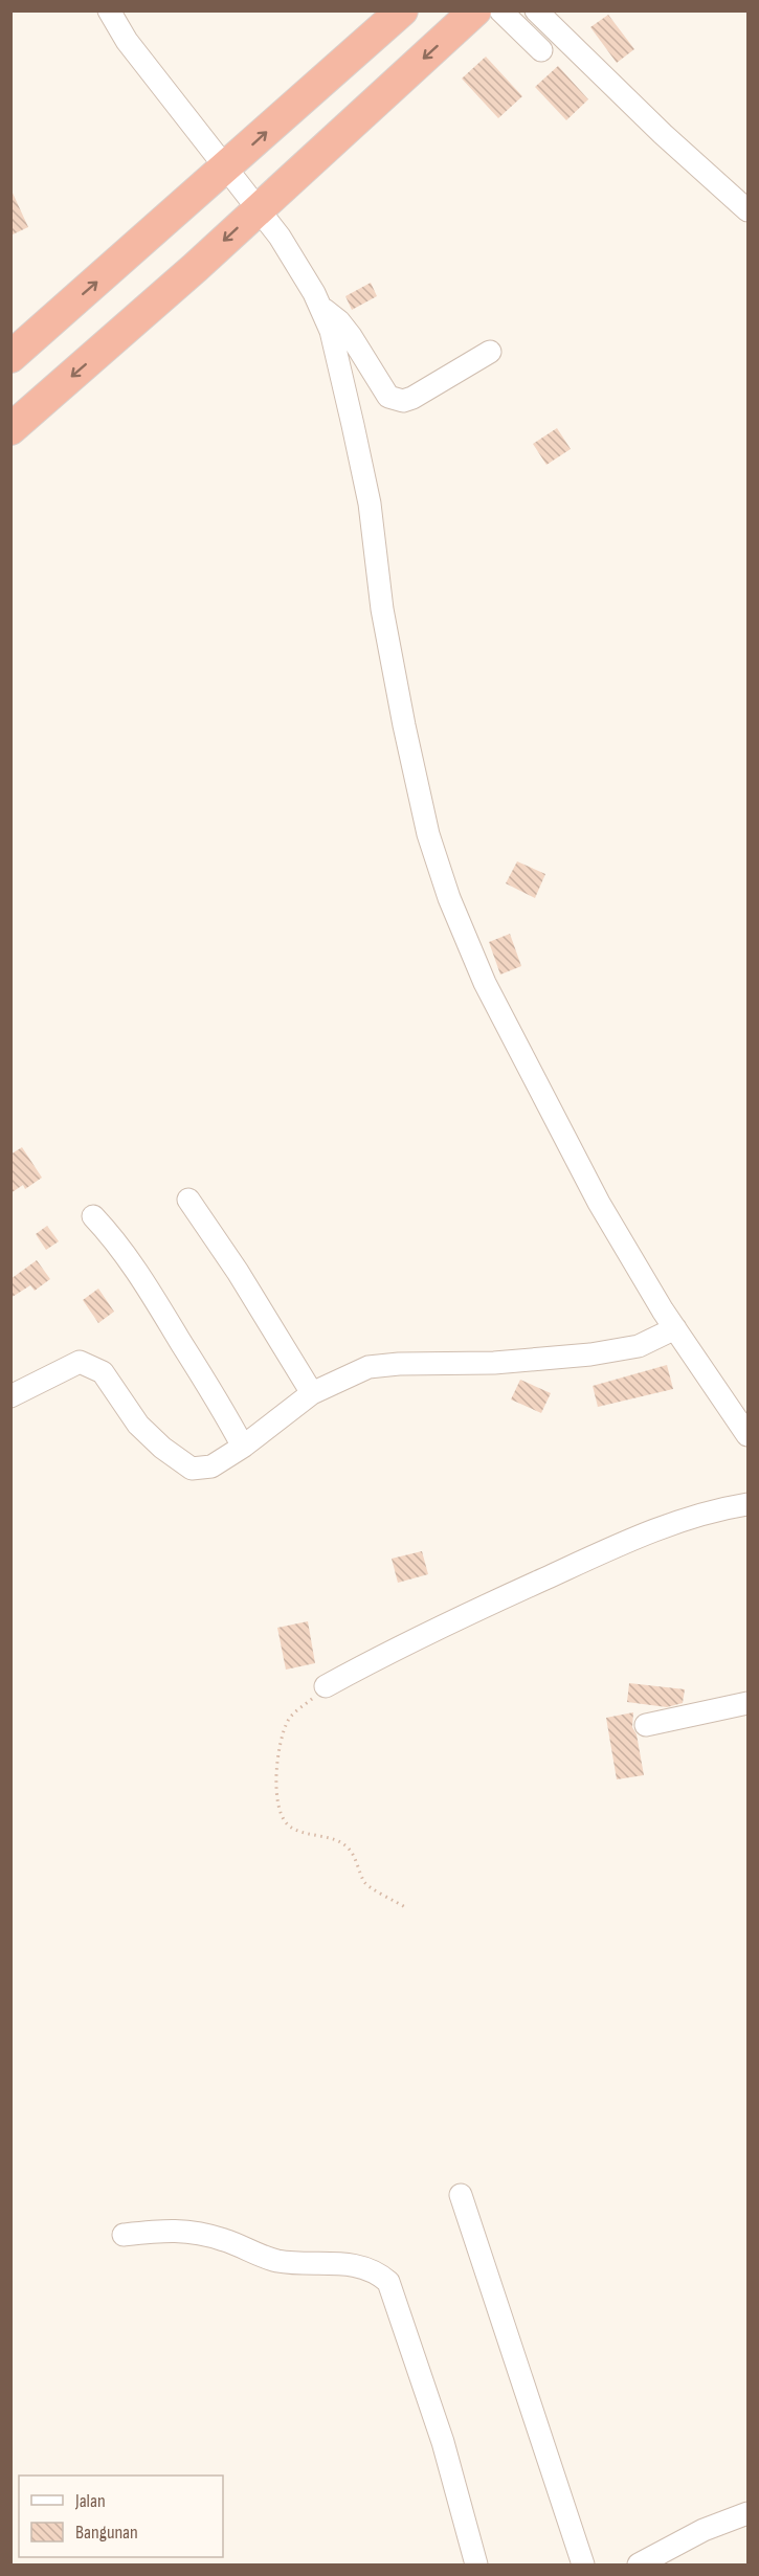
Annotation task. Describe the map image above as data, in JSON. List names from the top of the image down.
{
  "legend": ["Jalan", "Bangunan"]
}
